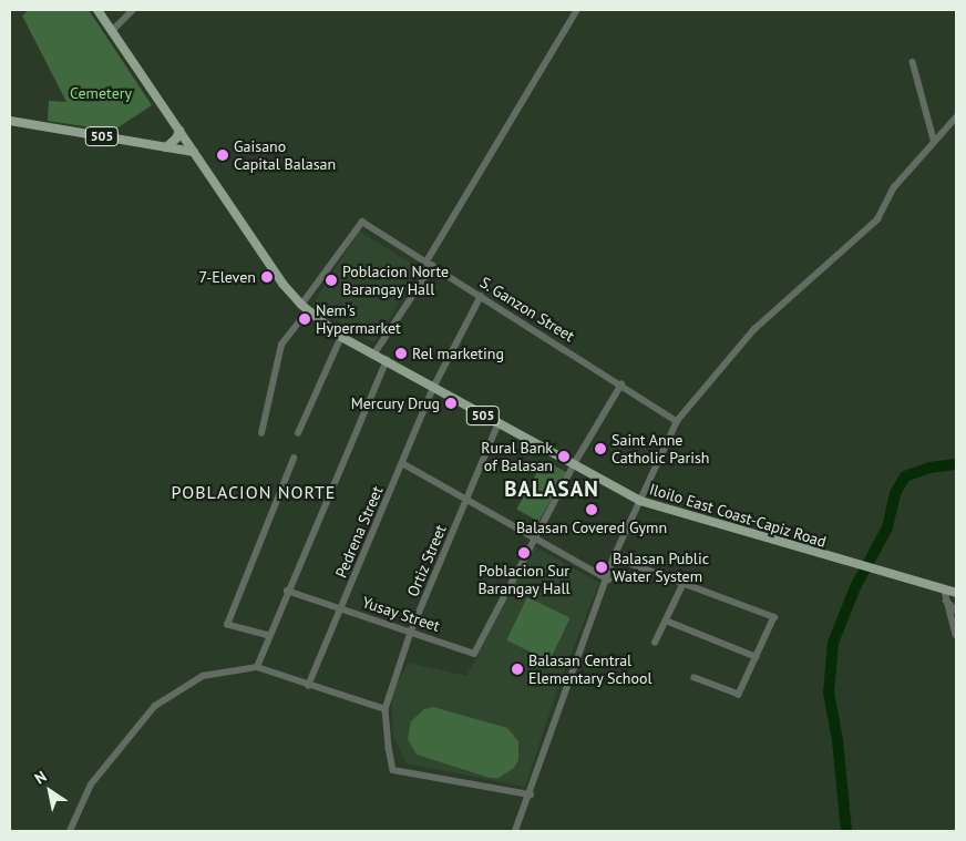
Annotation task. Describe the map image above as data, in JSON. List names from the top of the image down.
{
  "streets": {
    "main road": ["505", "Iloilo East Coast-Capiz Road"],
    "street": [
      "S. Ganzon Street",
      "Pedrena Street",
      "Ortiz Street",
      "Yusay Street"
    ]
  },
  "crossings": [
    ["505", "Iloilo East Coast-Capiz Road"],
    ["S. Ganzon Street", "Iloilo East Coast-Capiz Road"],
    ["S. Ganzon Street", "Pedrena Street"],
    ["Iloilo East Coast-Capiz Road", "Pedrena Street"],
    ["Iloilo East Coast-Capiz Road", "Ortiz Street"],
    ["Pedrena Street", "Yusay Street"],
    ["Ortiz Street", "Yusay Street"]
  ],
  "districts": ["BALASAN", "POBLACION NORTE"],
  "parks": ["Cemetery"],
  "places": [
    "Gaisano Capital Balasan",
    "7-Eleven",
    "Poblacion Norte Barangay Hall",
    "Nem's Hypermarket",
    "Rel marketing",
    "Mercury Drug",
    "Saint Anne Catholic Parish",
    "Rural Bank of Balasan",
    "Balasan Covered Gymn",
    "Poblacion Sur Barangay Hall",
    "Balasan Public Water System",
    "Balasan Central Elementary School"
  ],
  "north": "top left"
}
